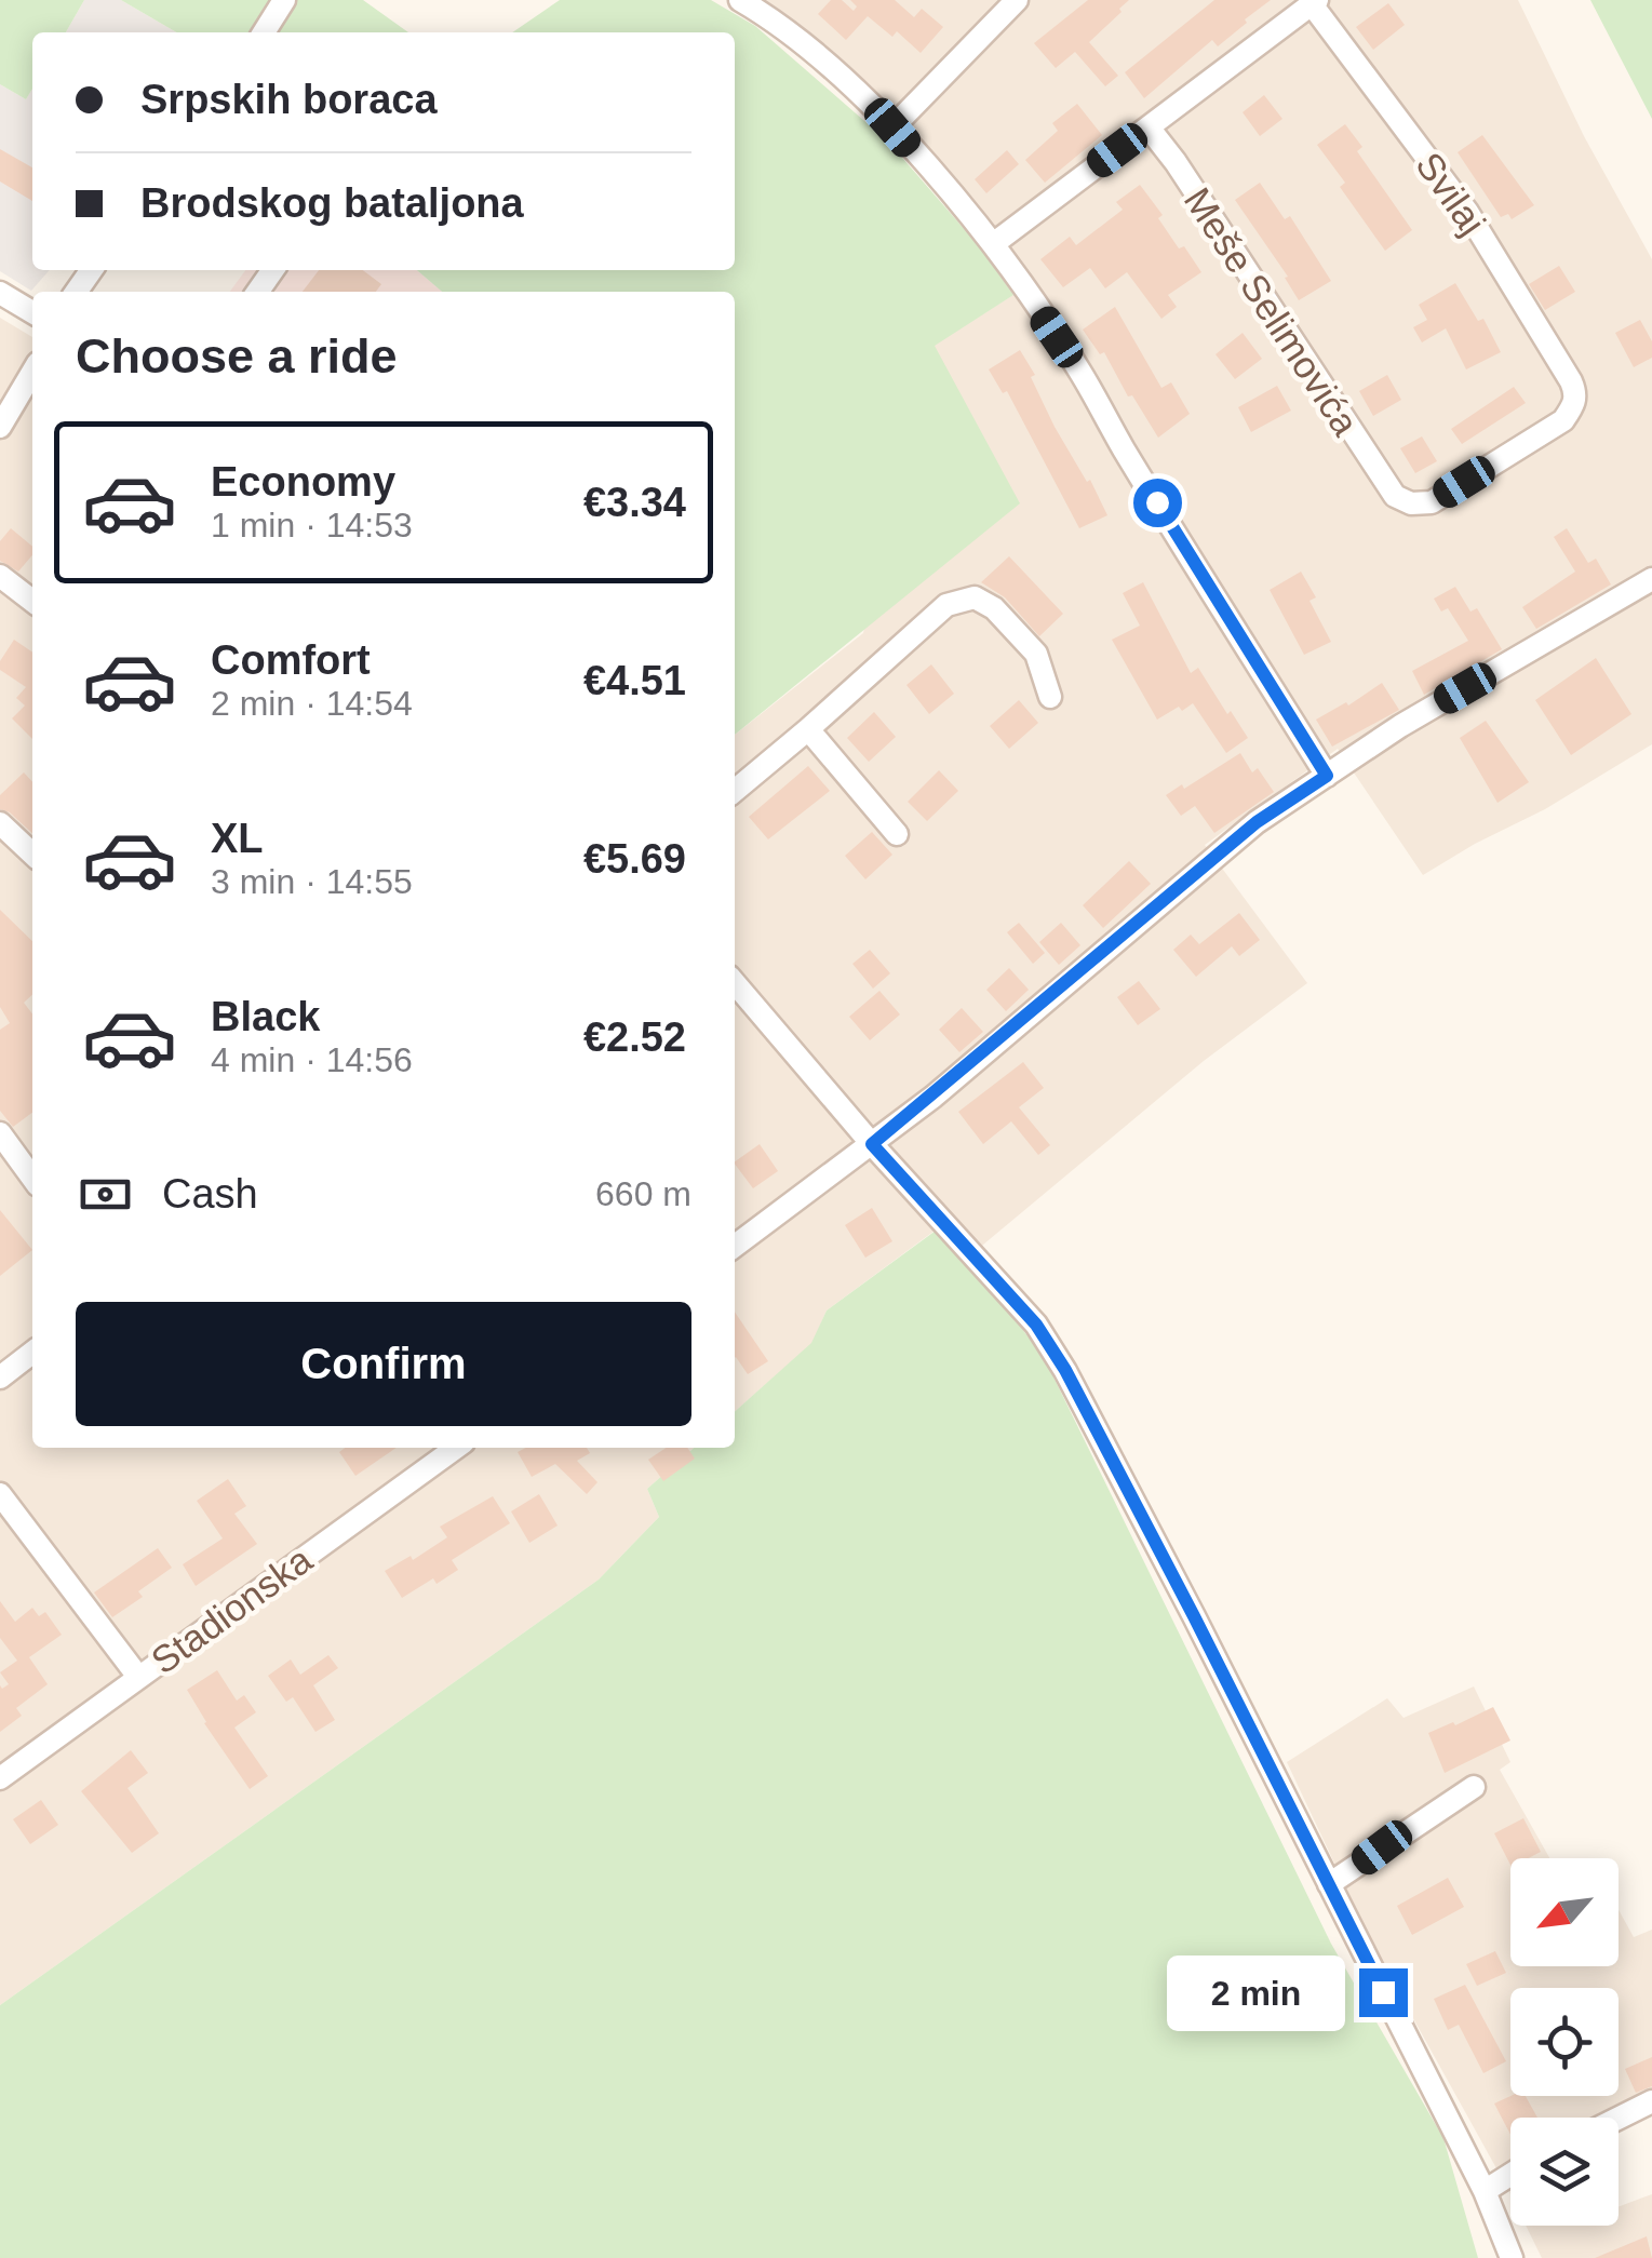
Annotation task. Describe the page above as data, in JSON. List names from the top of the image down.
{
  "streets": {
    "street": ["Svilaj", "Meše Selimovića", "Stadionska"]
  },
  "crossings": [
    ["Svilaj", "Meše Selimovića"]
  ],
  "north": "bottom left",
  "page": {
    "banner": ["Srpskih boraca", "Brodskog bataljona"],
    "heading": "Choose a ride",
    "list": [
      {
        "name": "Economy",
        "note": "1 min · 14:53",
        "value": "€3.34"
      },
      {
        "name": "Comfort",
        "note": "2 min · 14:54",
        "value": "€4.51"
      },
      {
        "name": "XL",
        "note": "3 min · 14:55",
        "value": "€5.69"
      },
      {
        "name": "Black",
        "note": "4 min · 14:56",
        "value": "€2.52"
      }
    ],
    "pay": ["Cash", "660 m"],
    "buttons": "Confirm",
    "bubble": "2 min"
  }
}
